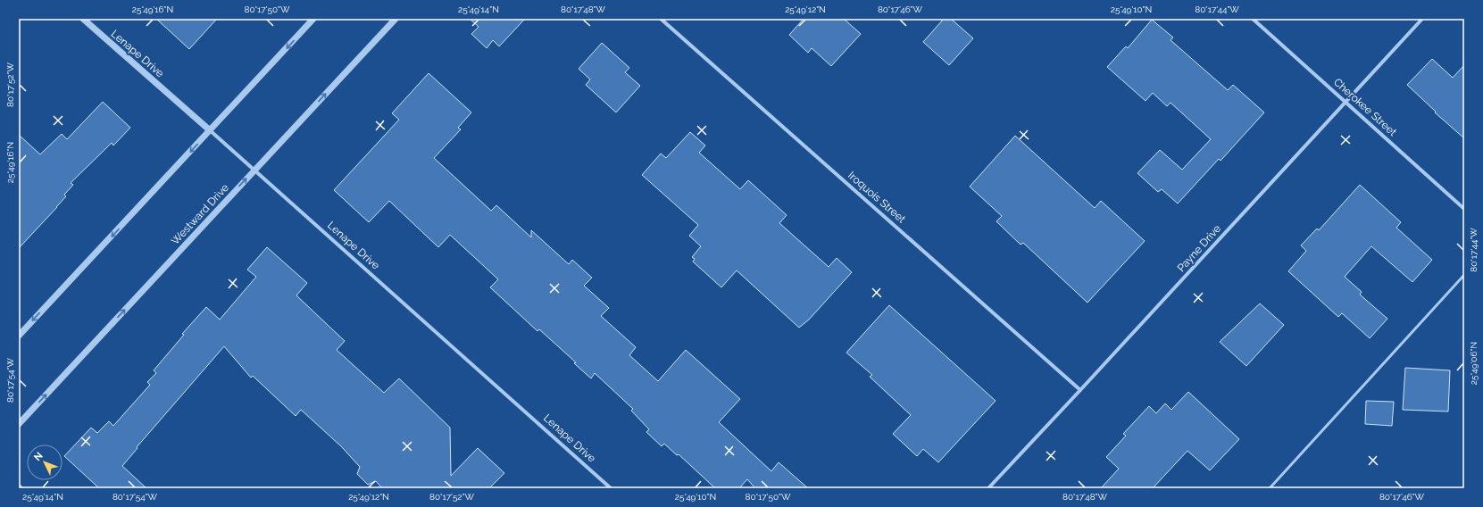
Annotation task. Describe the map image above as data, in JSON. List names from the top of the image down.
{
  "streets": {
    "street": [
      "Lenape Drive",
      "Cherokee Street",
      "Iroquois Street",
      "Westward Drive",
      "Payne Drive"
    ]
  },
  "crossings": [
    ["Lenape Drive", "Westward Drive"],
    ["Cherokee Street", "Payne Drive"],
    ["Iroquois Street", "Payne Drive"]
  ],
  "one_way": ["Westward Drive"],
  "north": "top left",
  "coordinates": [
    "25°49'16\"N",
    "80°17'50\"W",
    "25°49'14\"N",
    "80°17'48\"W",
    "25°49'12\"N",
    "80°17'46\"W",
    "25°49'10\"N",
    "80°17'44\"W",
    "80°17'52\"W",
    "25°49'06\"N",
    "80°17'54\"W"
  ]
}
